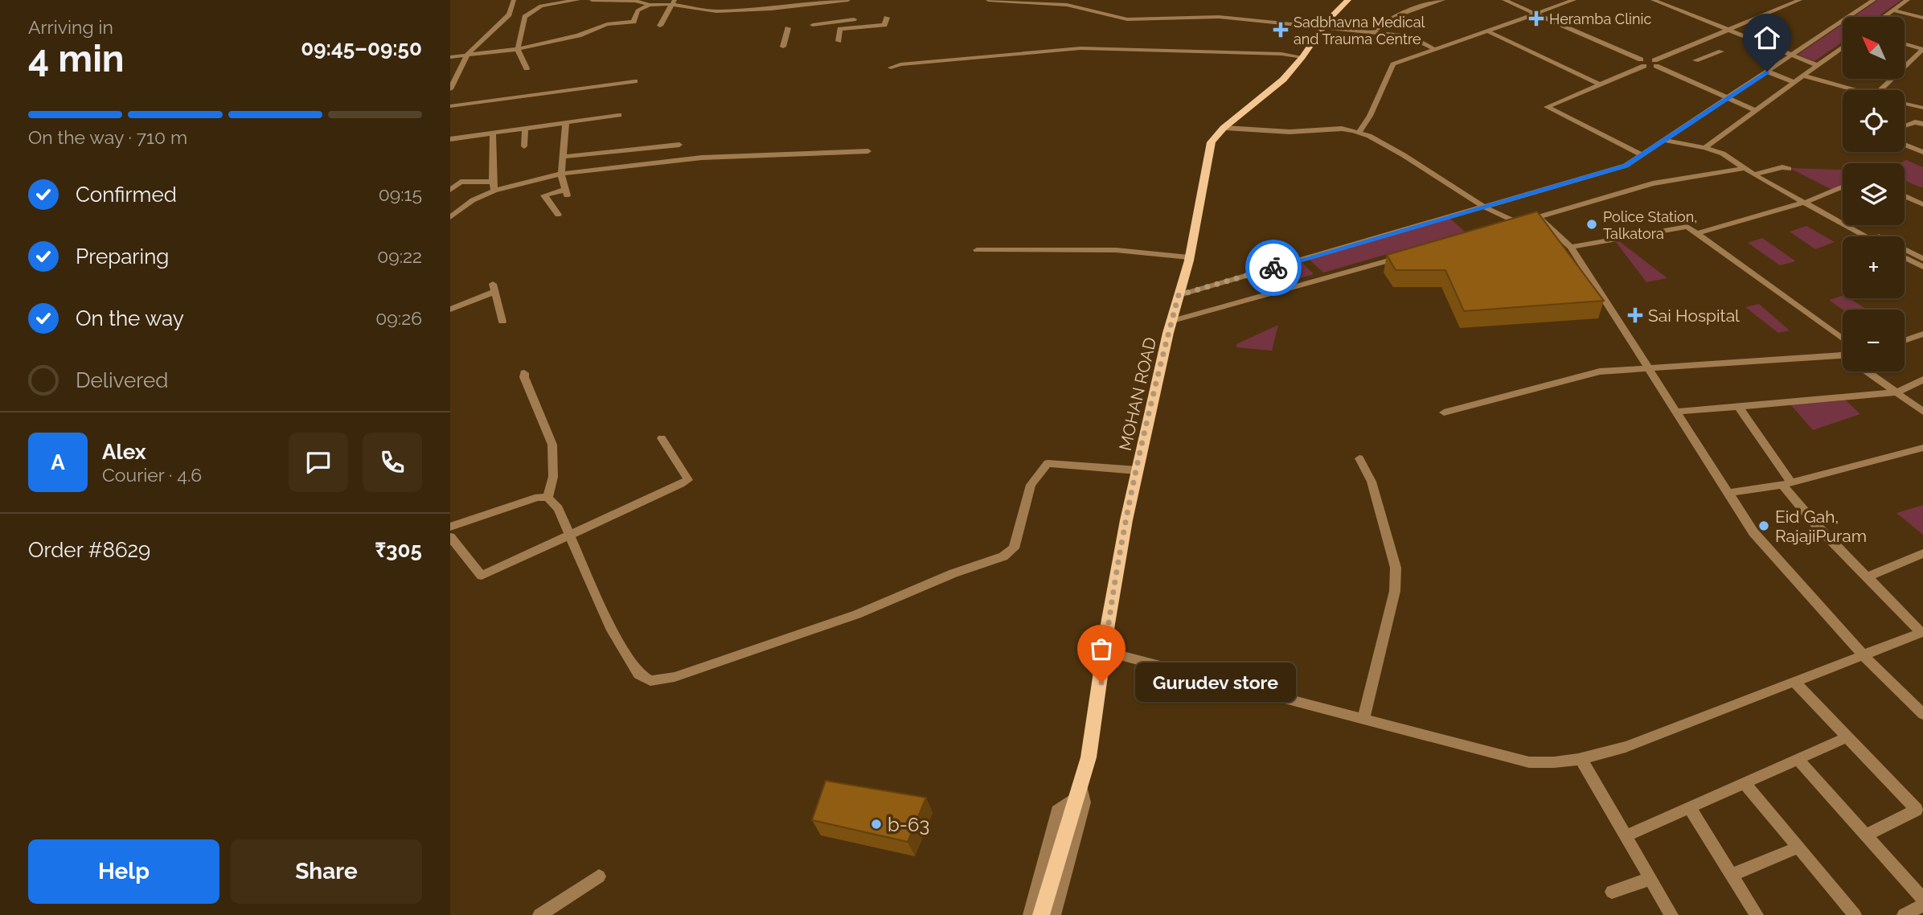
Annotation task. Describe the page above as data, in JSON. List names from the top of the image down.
{
  "streets": {
    "main road": ["MOHAN ROAD"]
  },
  "places": {
    "health": ["Heramba Clinic", "Sadbhavna Medical and Trauma Centre", "Sai Hospital"],
    "other": [
      "Police Station, Talkatora",
      "Eid Gah, RajajiPuram",
      "Gurudev store",
      "b-63"
    ]
  },
  "north": "top left",
  "page": {
    "heading": ["4 min", "Arriving in", "09:45–09:50"],
    "panel": [
      "Alex",
      "Courier · 4.6",
      "Order #8629",
      "₹305"
    ],
    "map_buttons": ["+", "−"],
    "bar": "On the way · 710 m",
    "list": [
      ["Confirmed", "09:15"],
      ["Preparing", "09:22"],
      ["On the way", "09:26"],
      "Delivered"
    ],
    "round": "A",
    "bubble": "Gurudev store",
    "buttons": ["Help", "Share"]
  }
}
